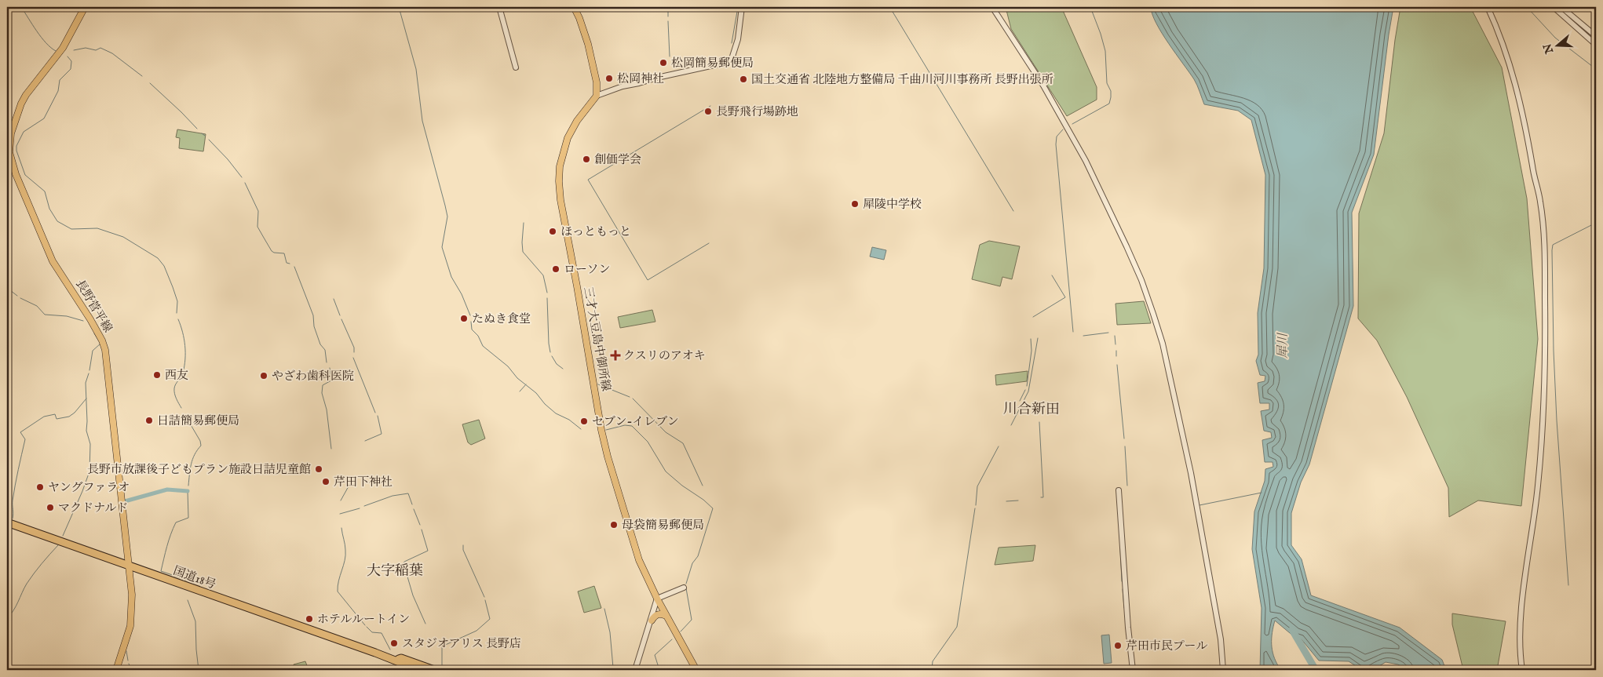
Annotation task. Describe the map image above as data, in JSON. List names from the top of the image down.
{
  "streets": {
    "highway": ["国道18号"],
    "main road": ["長野菅平線", "三才大豆島中御所線"]
  },
  "crossings": [
    ["長野菅平線", "国道18号"]
  ],
  "districts": ["川合新田", "大字稲葉"],
  "water": ["犀川"],
  "places": {
    "other": [
      "松岡簡易郵便局",
      "松岡神社",
      "国土交通省 北陸地方整備局 千曲川河川事務所 長野出張所",
      "長野飛行場跡地",
      "創価学会",
      "犀陵中学校",
      "ほっともっと",
      "ローソン",
      "たぬき食堂",
      "西友",
      "やざわ歯科医院",
      "日詰簡易郵便局",
      "セブン-イレブン",
      "長野市放課後子どもプラン施設日詰児童館",
      "芹田下神社",
      "ヤングファラオ",
      "マクドナルド",
      "母袋簡易郵便局",
      "ホテルルートイン",
      "スタジオアリス 長野店",
      "芹田市民プール"
    ],
    "health": ["クスリのアオキ"]
  },
  "north": "left"
}
